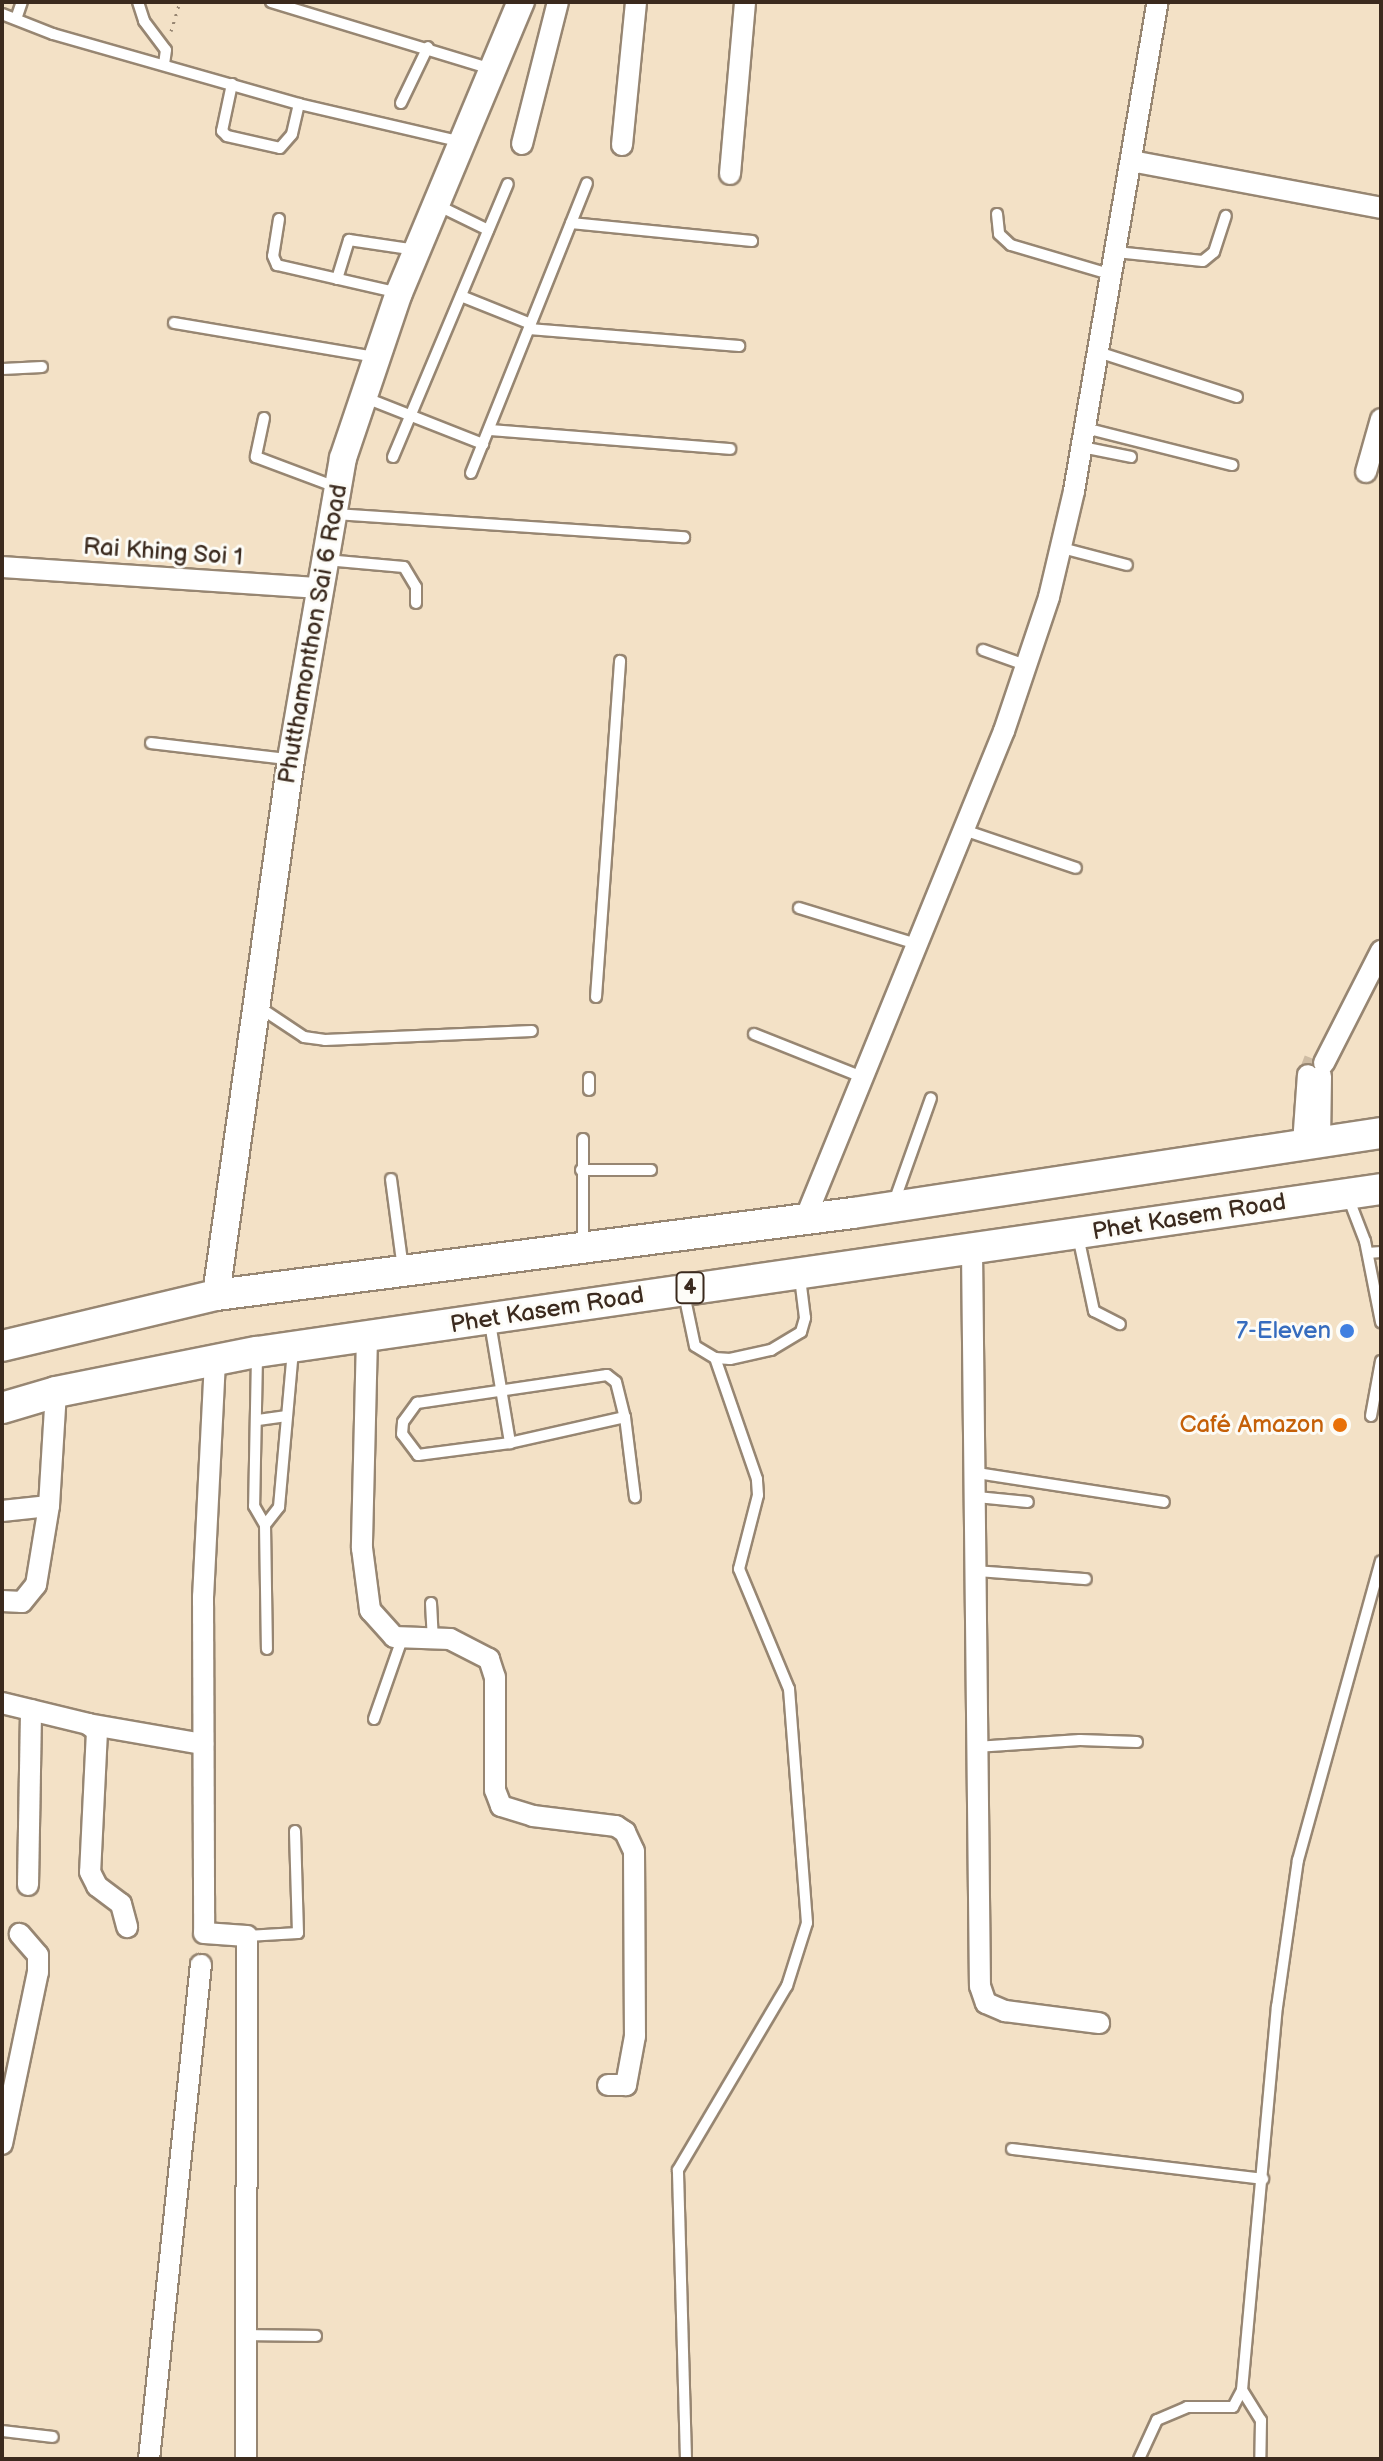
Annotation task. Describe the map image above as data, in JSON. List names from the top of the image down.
{
  "streets": {
    "main road": ["Phutthamonthon Sai 6 Road", "Phet Kasem Road", "4"],
    "street": ["Rai Khing Soi 1"]
  },
  "crossings": [
    ["Rai Khing Soi 1", "Phutthamonthon Sai 6 Road"],
    ["Phutthamonthon Sai 6 Road", "4"]
  ],
  "places": ["7-Eleven", "Café Amazon"]
}
